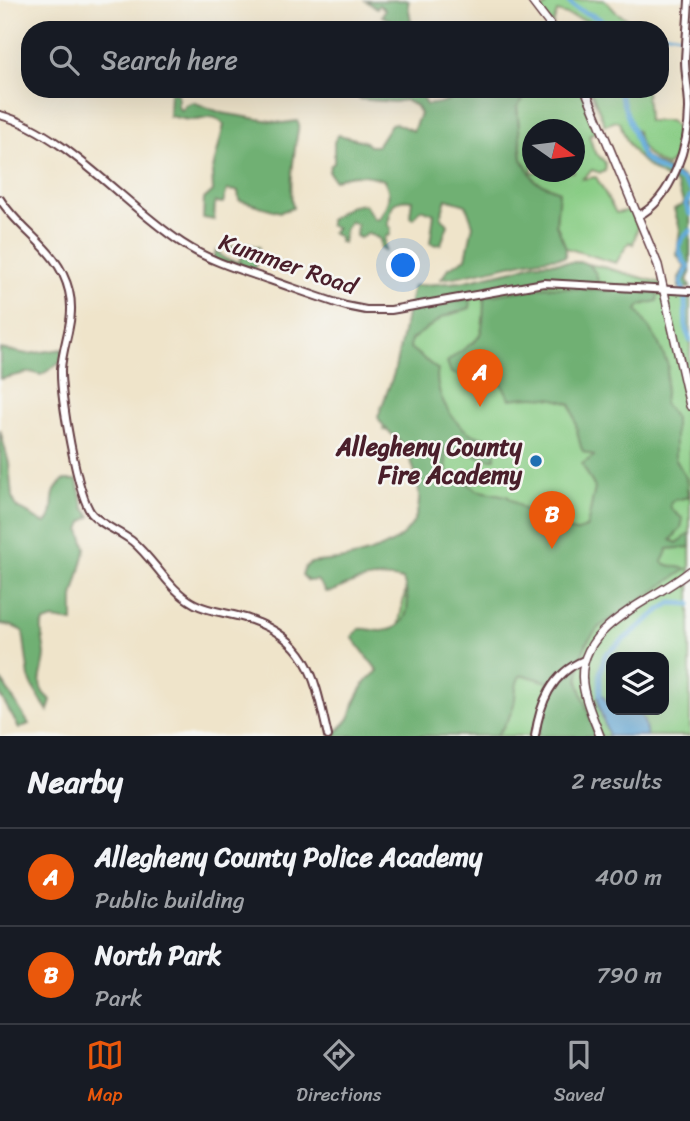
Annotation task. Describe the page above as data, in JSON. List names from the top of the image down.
{
  "streets": {
    "street": ["Kummer Road"]
  },
  "places": ["Allegheny County Fire Academy"],
  "north": "right",
  "page": {
    "search": "Search here",
    "pins": ["A", "B"],
    "heading": ["Nearby", "2 results"],
    "list": [
      {
        "mark": "A",
        "name": "Allegheny County Police Academy",
        "note": "Public building",
        "value": "400 m"
      },
      {
        "mark": "B",
        "name": "North Park",
        "note": "Park",
        "value": "790 m"
      }
    ],
    "nav": ["Map", "Directions", "Saved"]
  }
}
